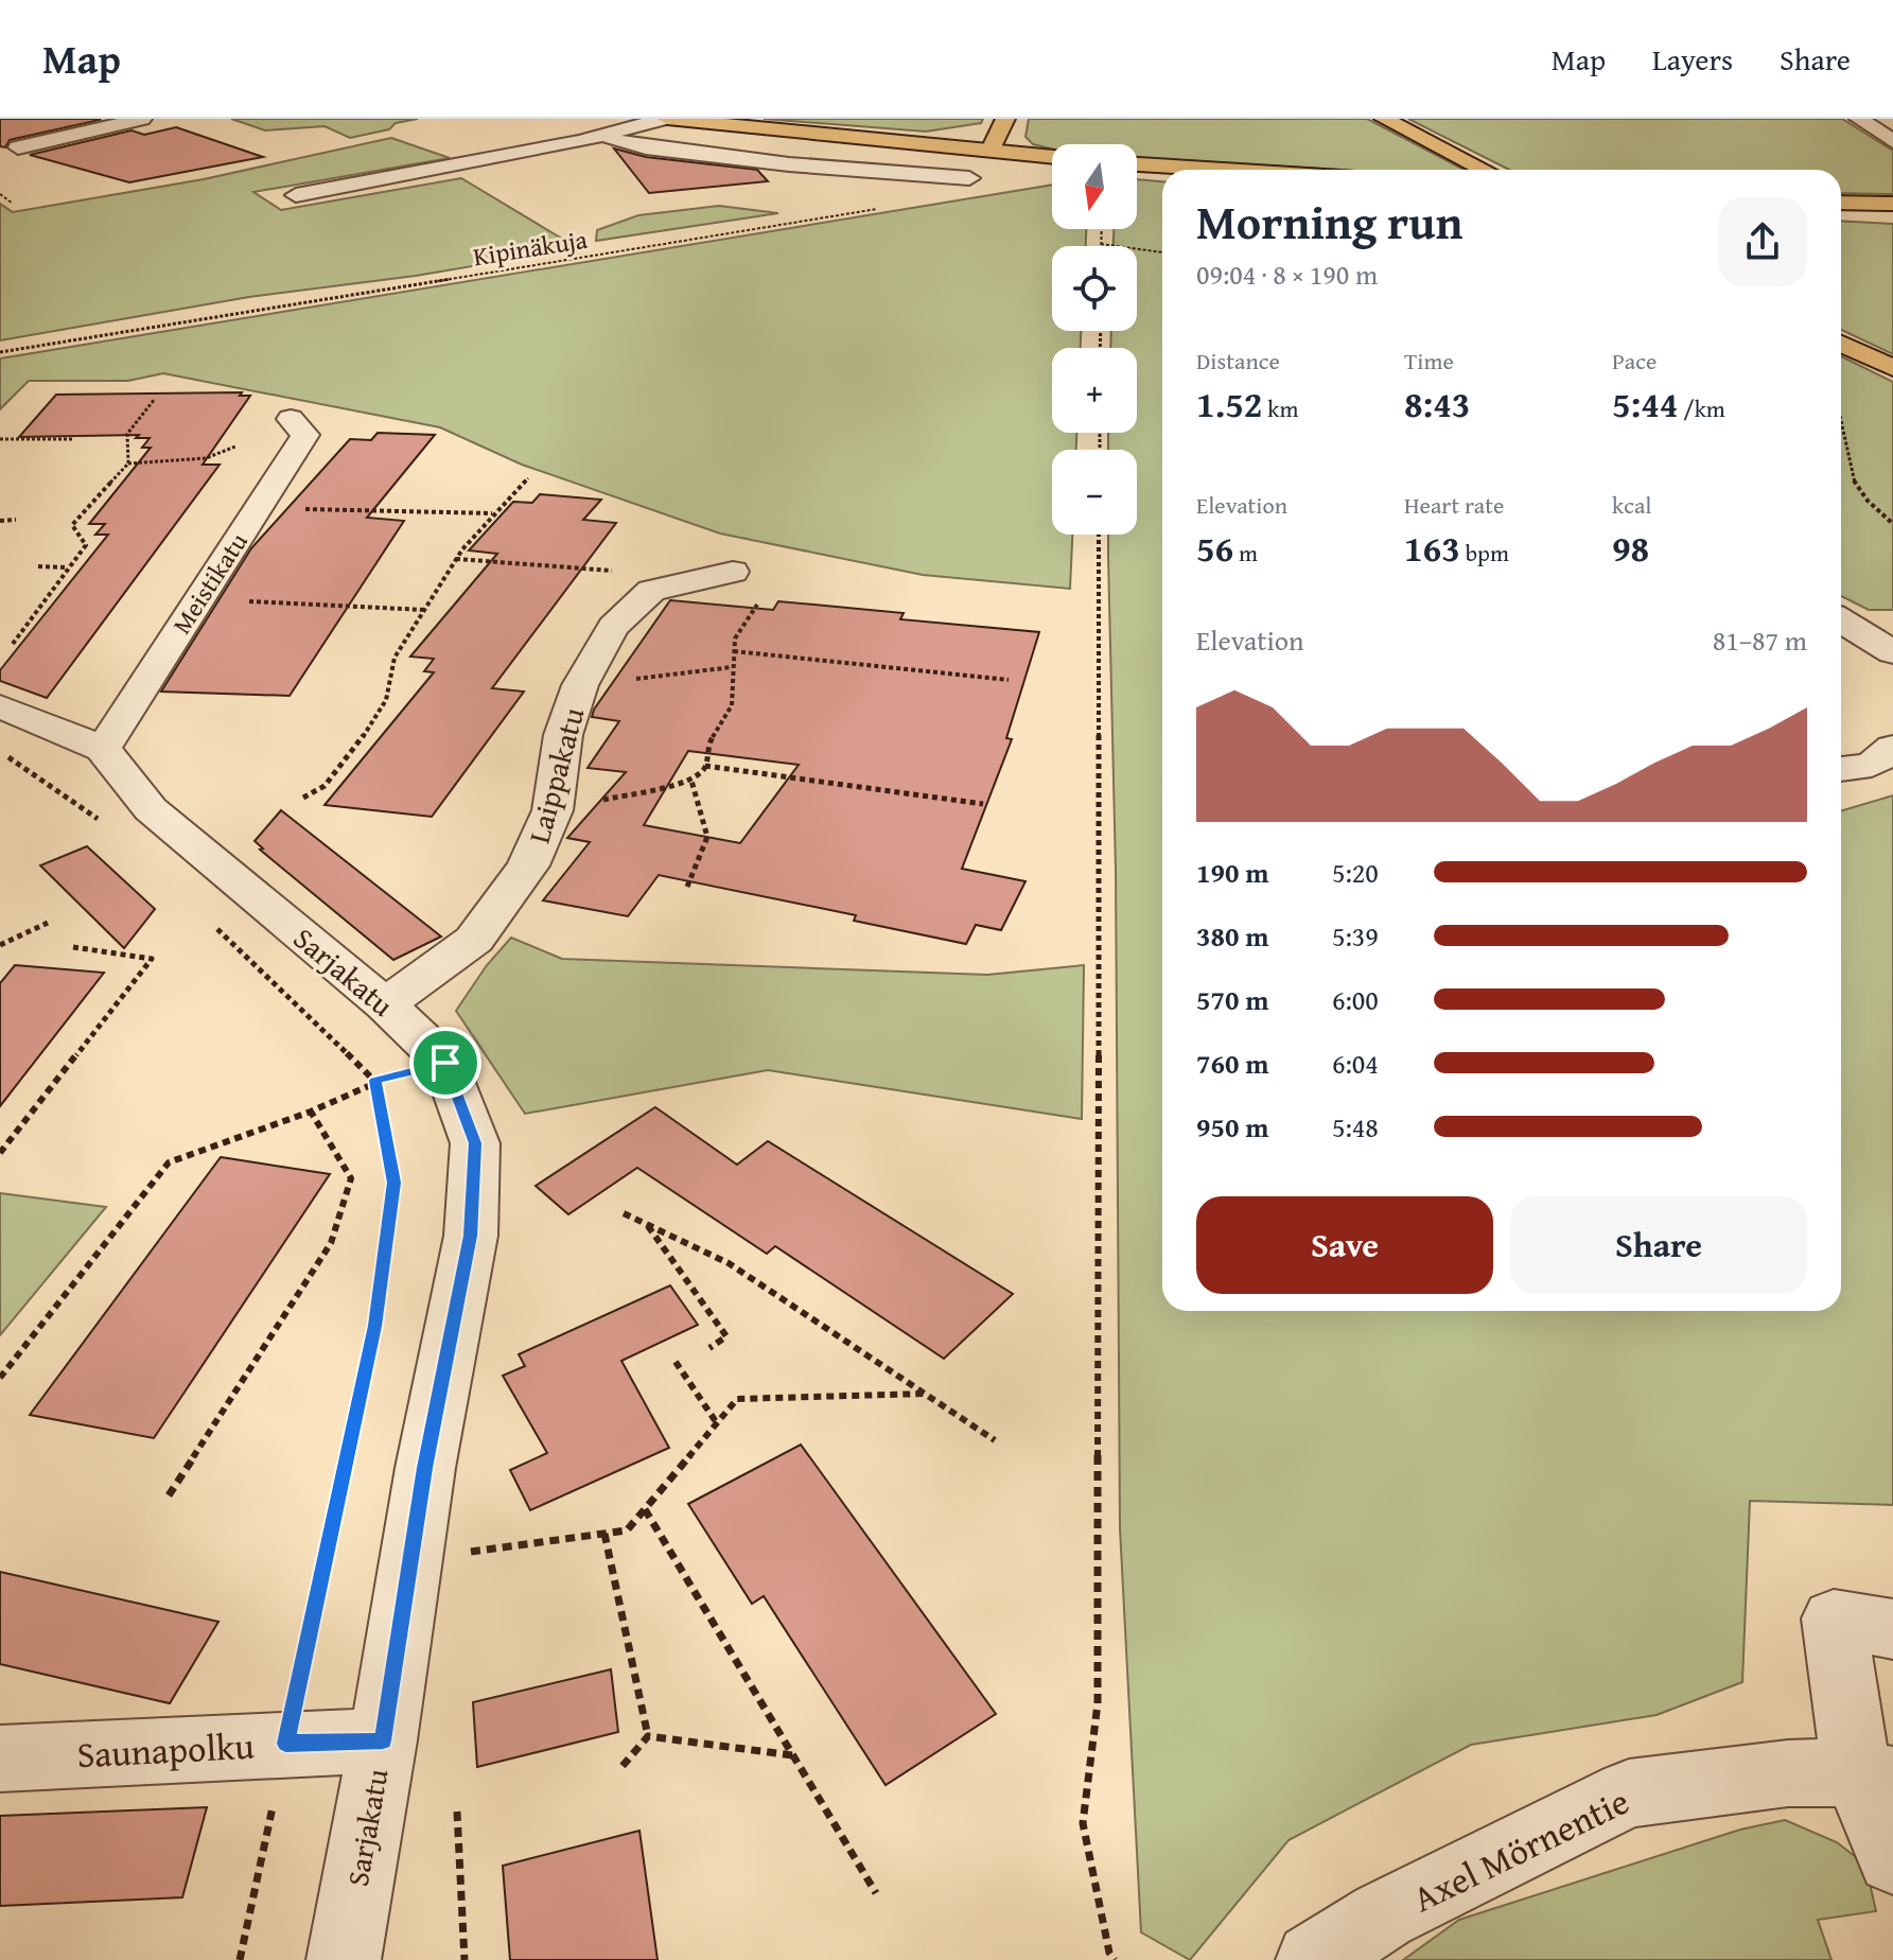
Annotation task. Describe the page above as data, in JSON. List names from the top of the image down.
{
  "streets": {
    "street": [
      "Meistikatu",
      "Laippakatu",
      "Sarjakatu",
      "Saunapolku",
      "Axel Mörnentie"
    ],
    "path": ["Kipinäkuja"]
  },
  "crossings": [
    ["Meistikatu", "Sarjakatu"],
    ["Laippakatu", "Sarjakatu"],
    ["Sarjakatu", "Saunapolku"]
  ],
  "north": "bottom",
  "page": {
    "header": "Map",
    "nav": ["Map", "Layers", "Share"],
    "map_buttons": ["+", "−"],
    "heading": ["Morning run", "09:04 · 8 × 190 m"],
    "stats": [
      ["Distance", "1.52 km"],
      ["Time", "8:43"],
      ["Pace", "5:44 /km"],
      ["Elevation", "56 m"],
      ["Heart rate", "163 bpm"],
      ["kcal", "98"]
    ],
    "chart": ["Elevation", "81–87 m"],
    "list": [
      {
        "name": "190 m",
        "note": "5:20"
      },
      {
        "name": "380 m",
        "note": "5:39"
      },
      {
        "name": "570 m",
        "note": "6:00"
      },
      {
        "name": "760 m",
        "note": "6:04"
      },
      {
        "name": "950 m",
        "note": "5:48"
      }
    ],
    "buttons": ["Save", "Share"]
  }
}
